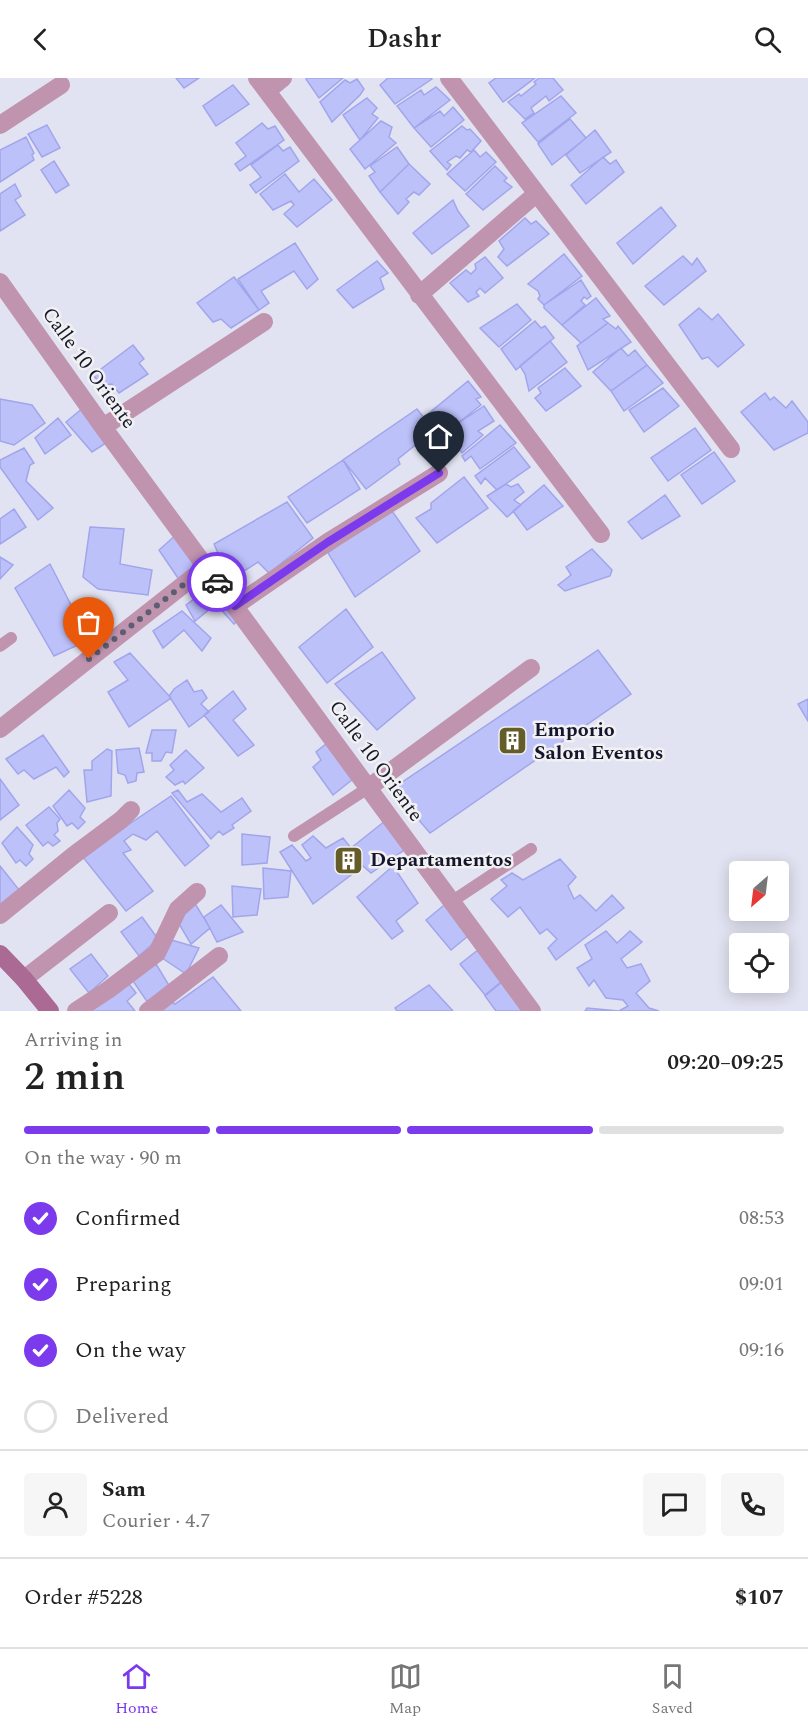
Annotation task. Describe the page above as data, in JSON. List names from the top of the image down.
{
  "streets": {
    "street": ["Calle 10 Oriente"]
  },
  "places": {
    "building": ["Emporio Salon Eventos", "Departamentos"]
  },
  "north": "bottom left",
  "page": {
    "header": "Dashr",
    "heading": ["2 min", "Arriving in", "09:20–09:25"],
    "panel": [
      "Sam",
      "Courier · 4.7",
      "Order #5228",
      "$107"
    ],
    "bar": "On the way · 90 m",
    "list": [
      ["Confirmed", "08:53"],
      ["Preparing", "09:01"],
      ["On the way", "09:16"],
      "Delivered"
    ],
    "tabs": ["Home", "Map", "Saved"]
  }
}
